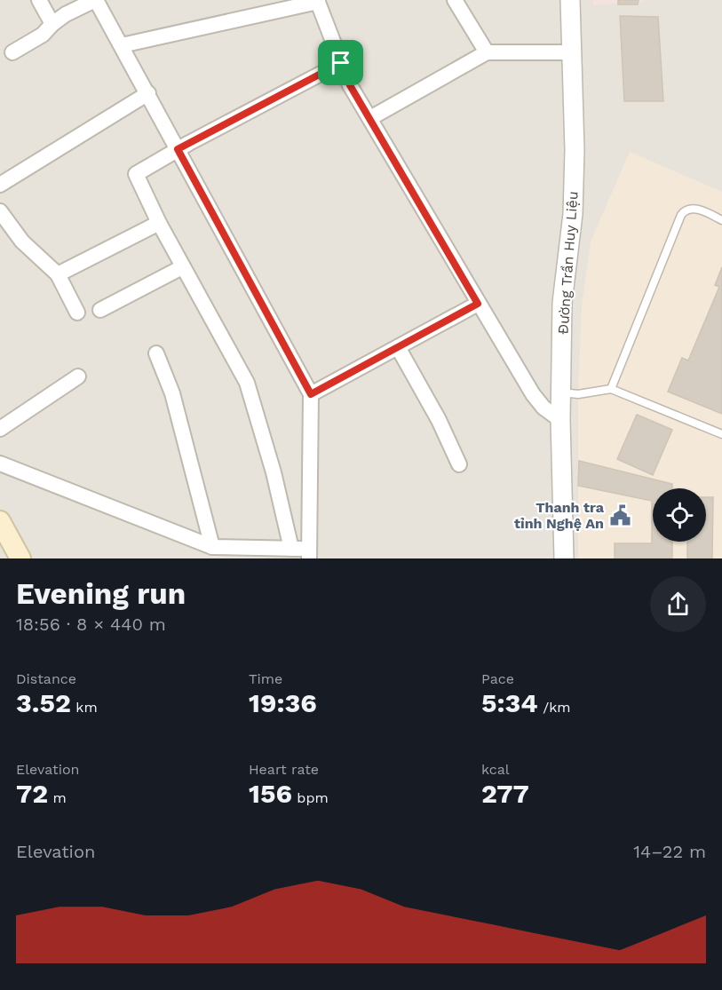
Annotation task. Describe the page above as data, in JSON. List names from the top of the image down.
{
  "streets": {
    "street": ["Đường Trần Huy Liệu"]
  },
  "places": {
    "public building": ["Thanh tra tỉnh Nghệ An"]
  },
  "page": {
    "heading": ["Evening run", "18:56 · 8 × 440 m"],
    "stats": [
      ["Distance", "3.52 km"],
      ["Time", "19:36"],
      ["Pace", "5:34 /km"],
      ["Elevation", "72 m"],
      ["Heart rate", "156 bpm"],
      ["kcal", "277"]
    ],
    "chart": ["Elevation", "14–22 m"]
  }
}
